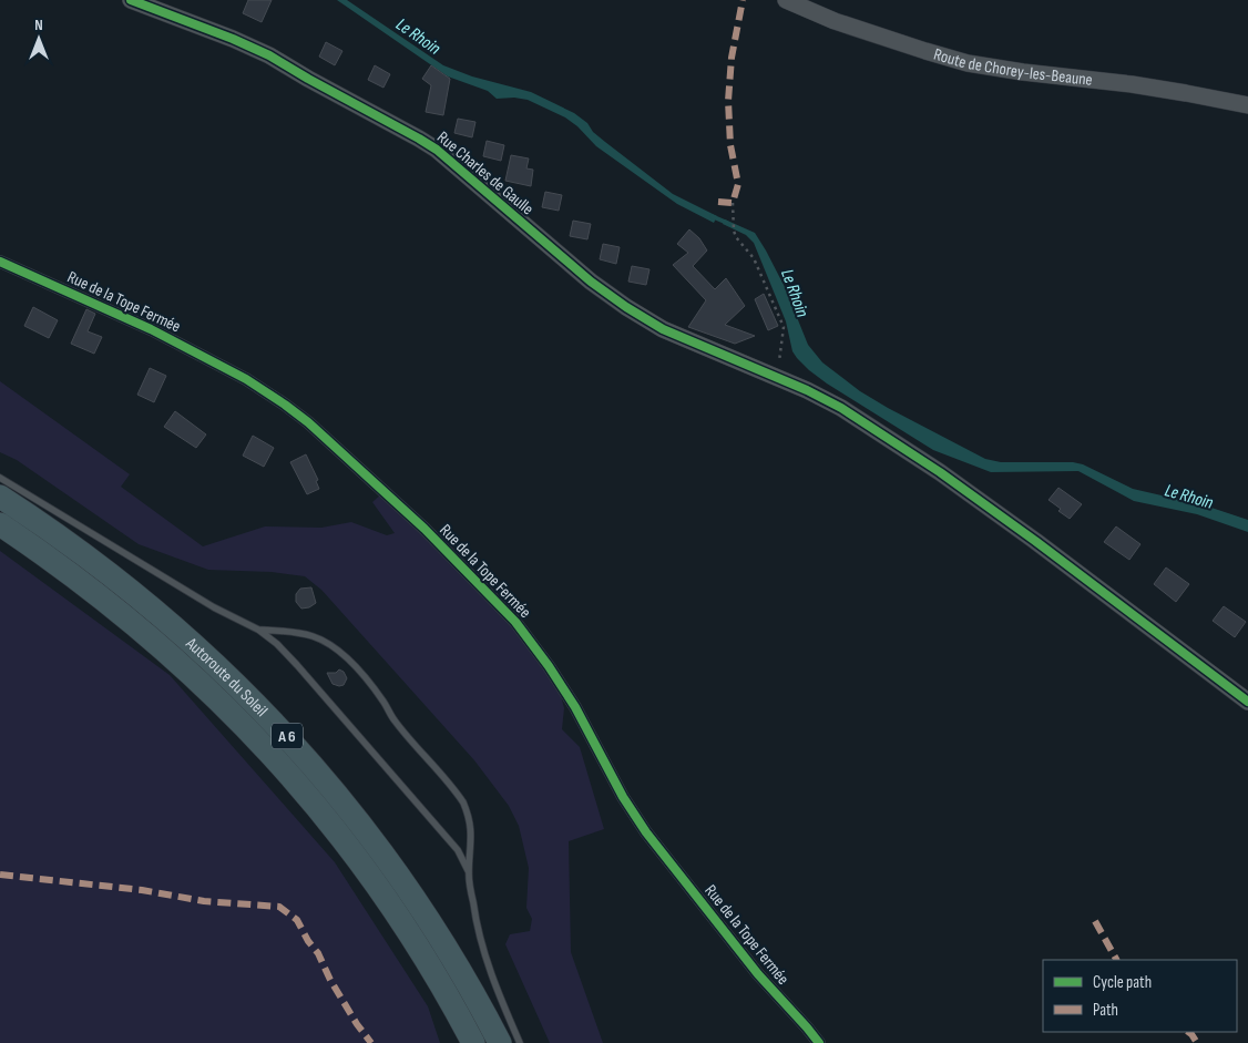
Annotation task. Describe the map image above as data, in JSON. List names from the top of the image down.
{
  "streets": {
    "highway": ["Autoroute du Soleil", "A 6"],
    "street": ["Route de Chorey-les-Beaune", "Rue Charles de Gaulle", "Rue de la Tope Fermée"]
  },
  "water": ["Le Rhoin"],
  "legend": ["Cycle path", "Path"],
  "north": "top"
}
